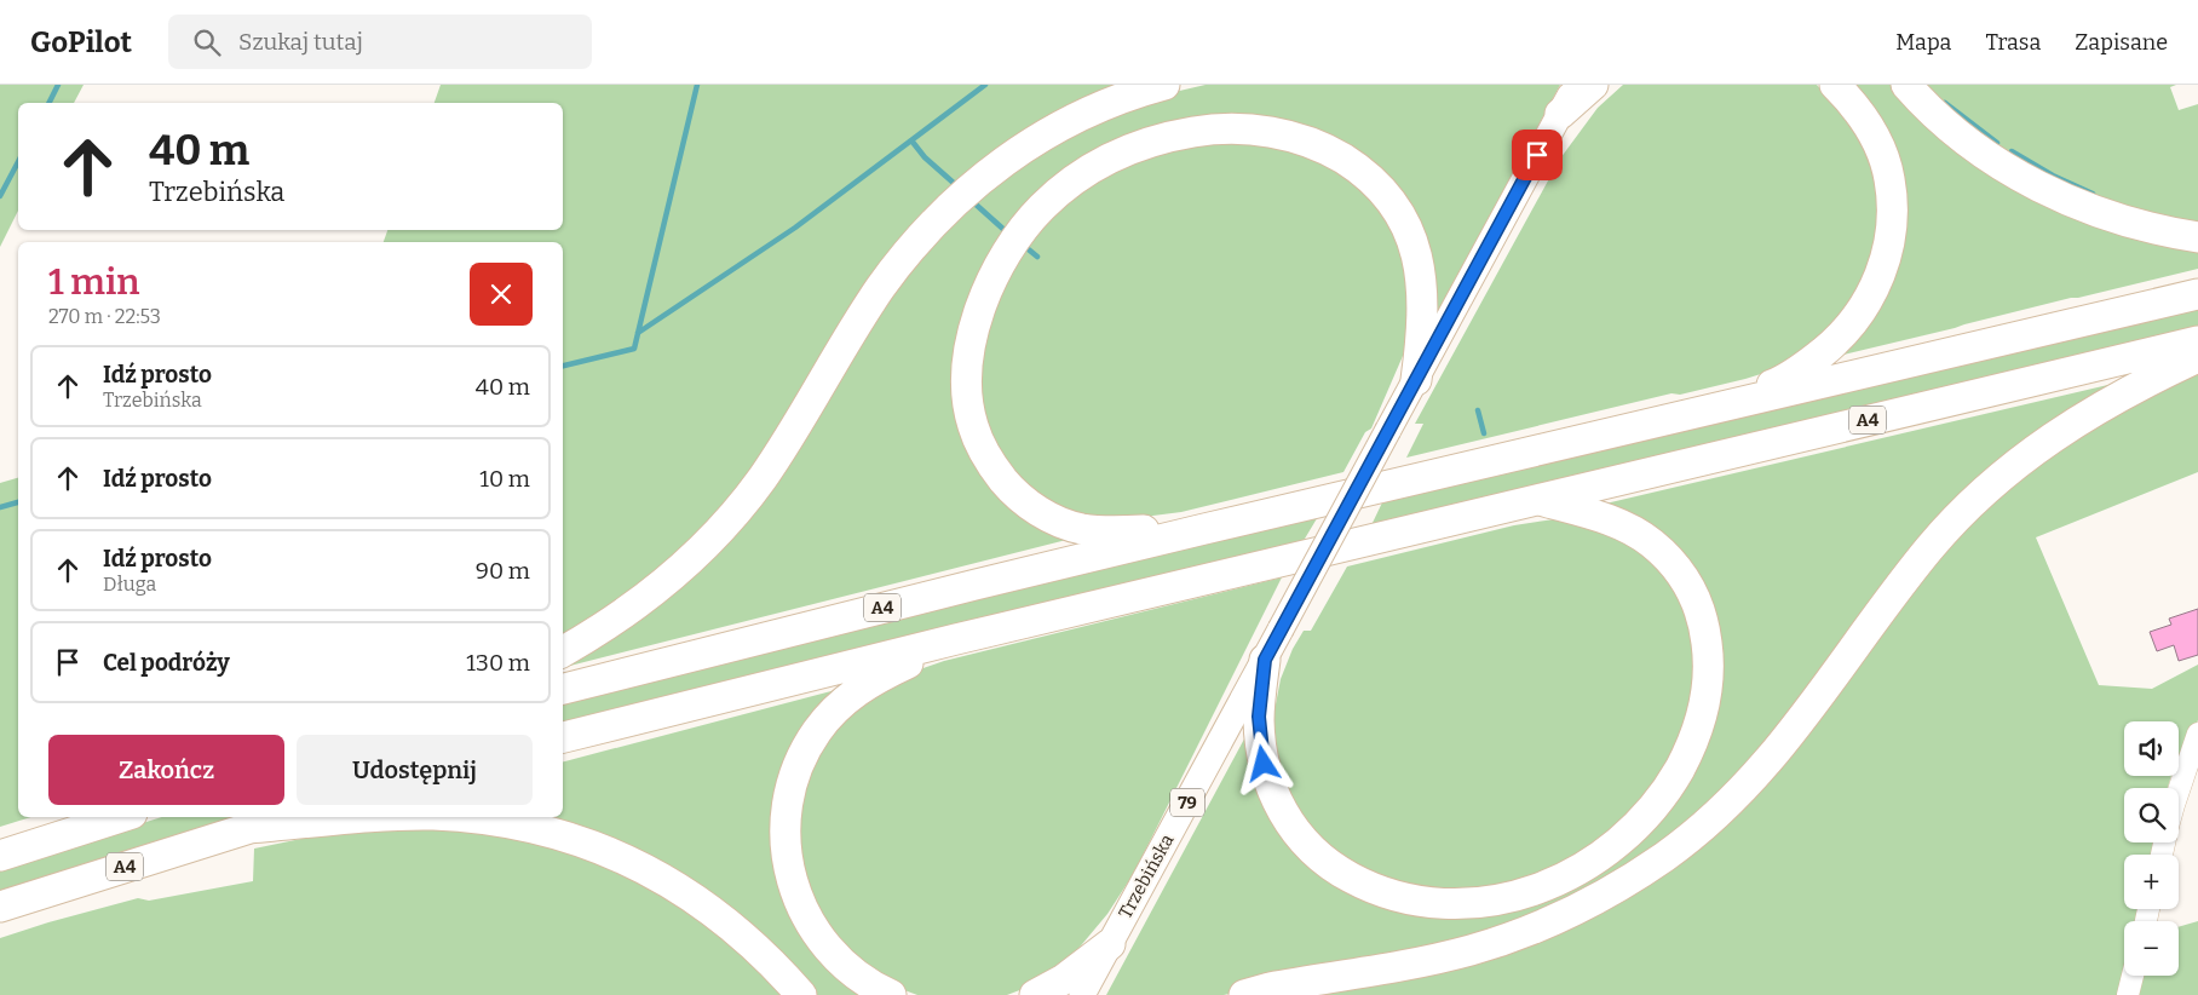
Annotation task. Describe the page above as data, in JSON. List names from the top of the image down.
{
  "streets": {
    "highway": ["A4"],
    "main road": ["79", "Trzebińska"]
  },
  "crossings": [
    ["79", "Trzebińska"]
  ],
  "page": {
    "header": "GoPilot",
    "search": "Szukaj tutaj",
    "nav": ["Mapa", "Trasa", "Zapisane"],
    "turn": ["40 m", "Trzebińska"],
    "heading": ["1 min", "270 m · 22:53"],
    "list": [
      {
        "name": "Idź prosto",
        "note": "Trzebińska",
        "value": "40 m"
      },
      {
        "name": "Idź prosto",
        "value": "10 m"
      },
      {
        "name": "Idź prosto",
        "note": "Długa",
        "value": "90 m"
      },
      {
        "name": "Cel podróży",
        "value": "130 m"
      }
    ],
    "map_buttons": ["+", "−"],
    "buttons": ["Zakończ", "Udostępnij"]
  }
}
